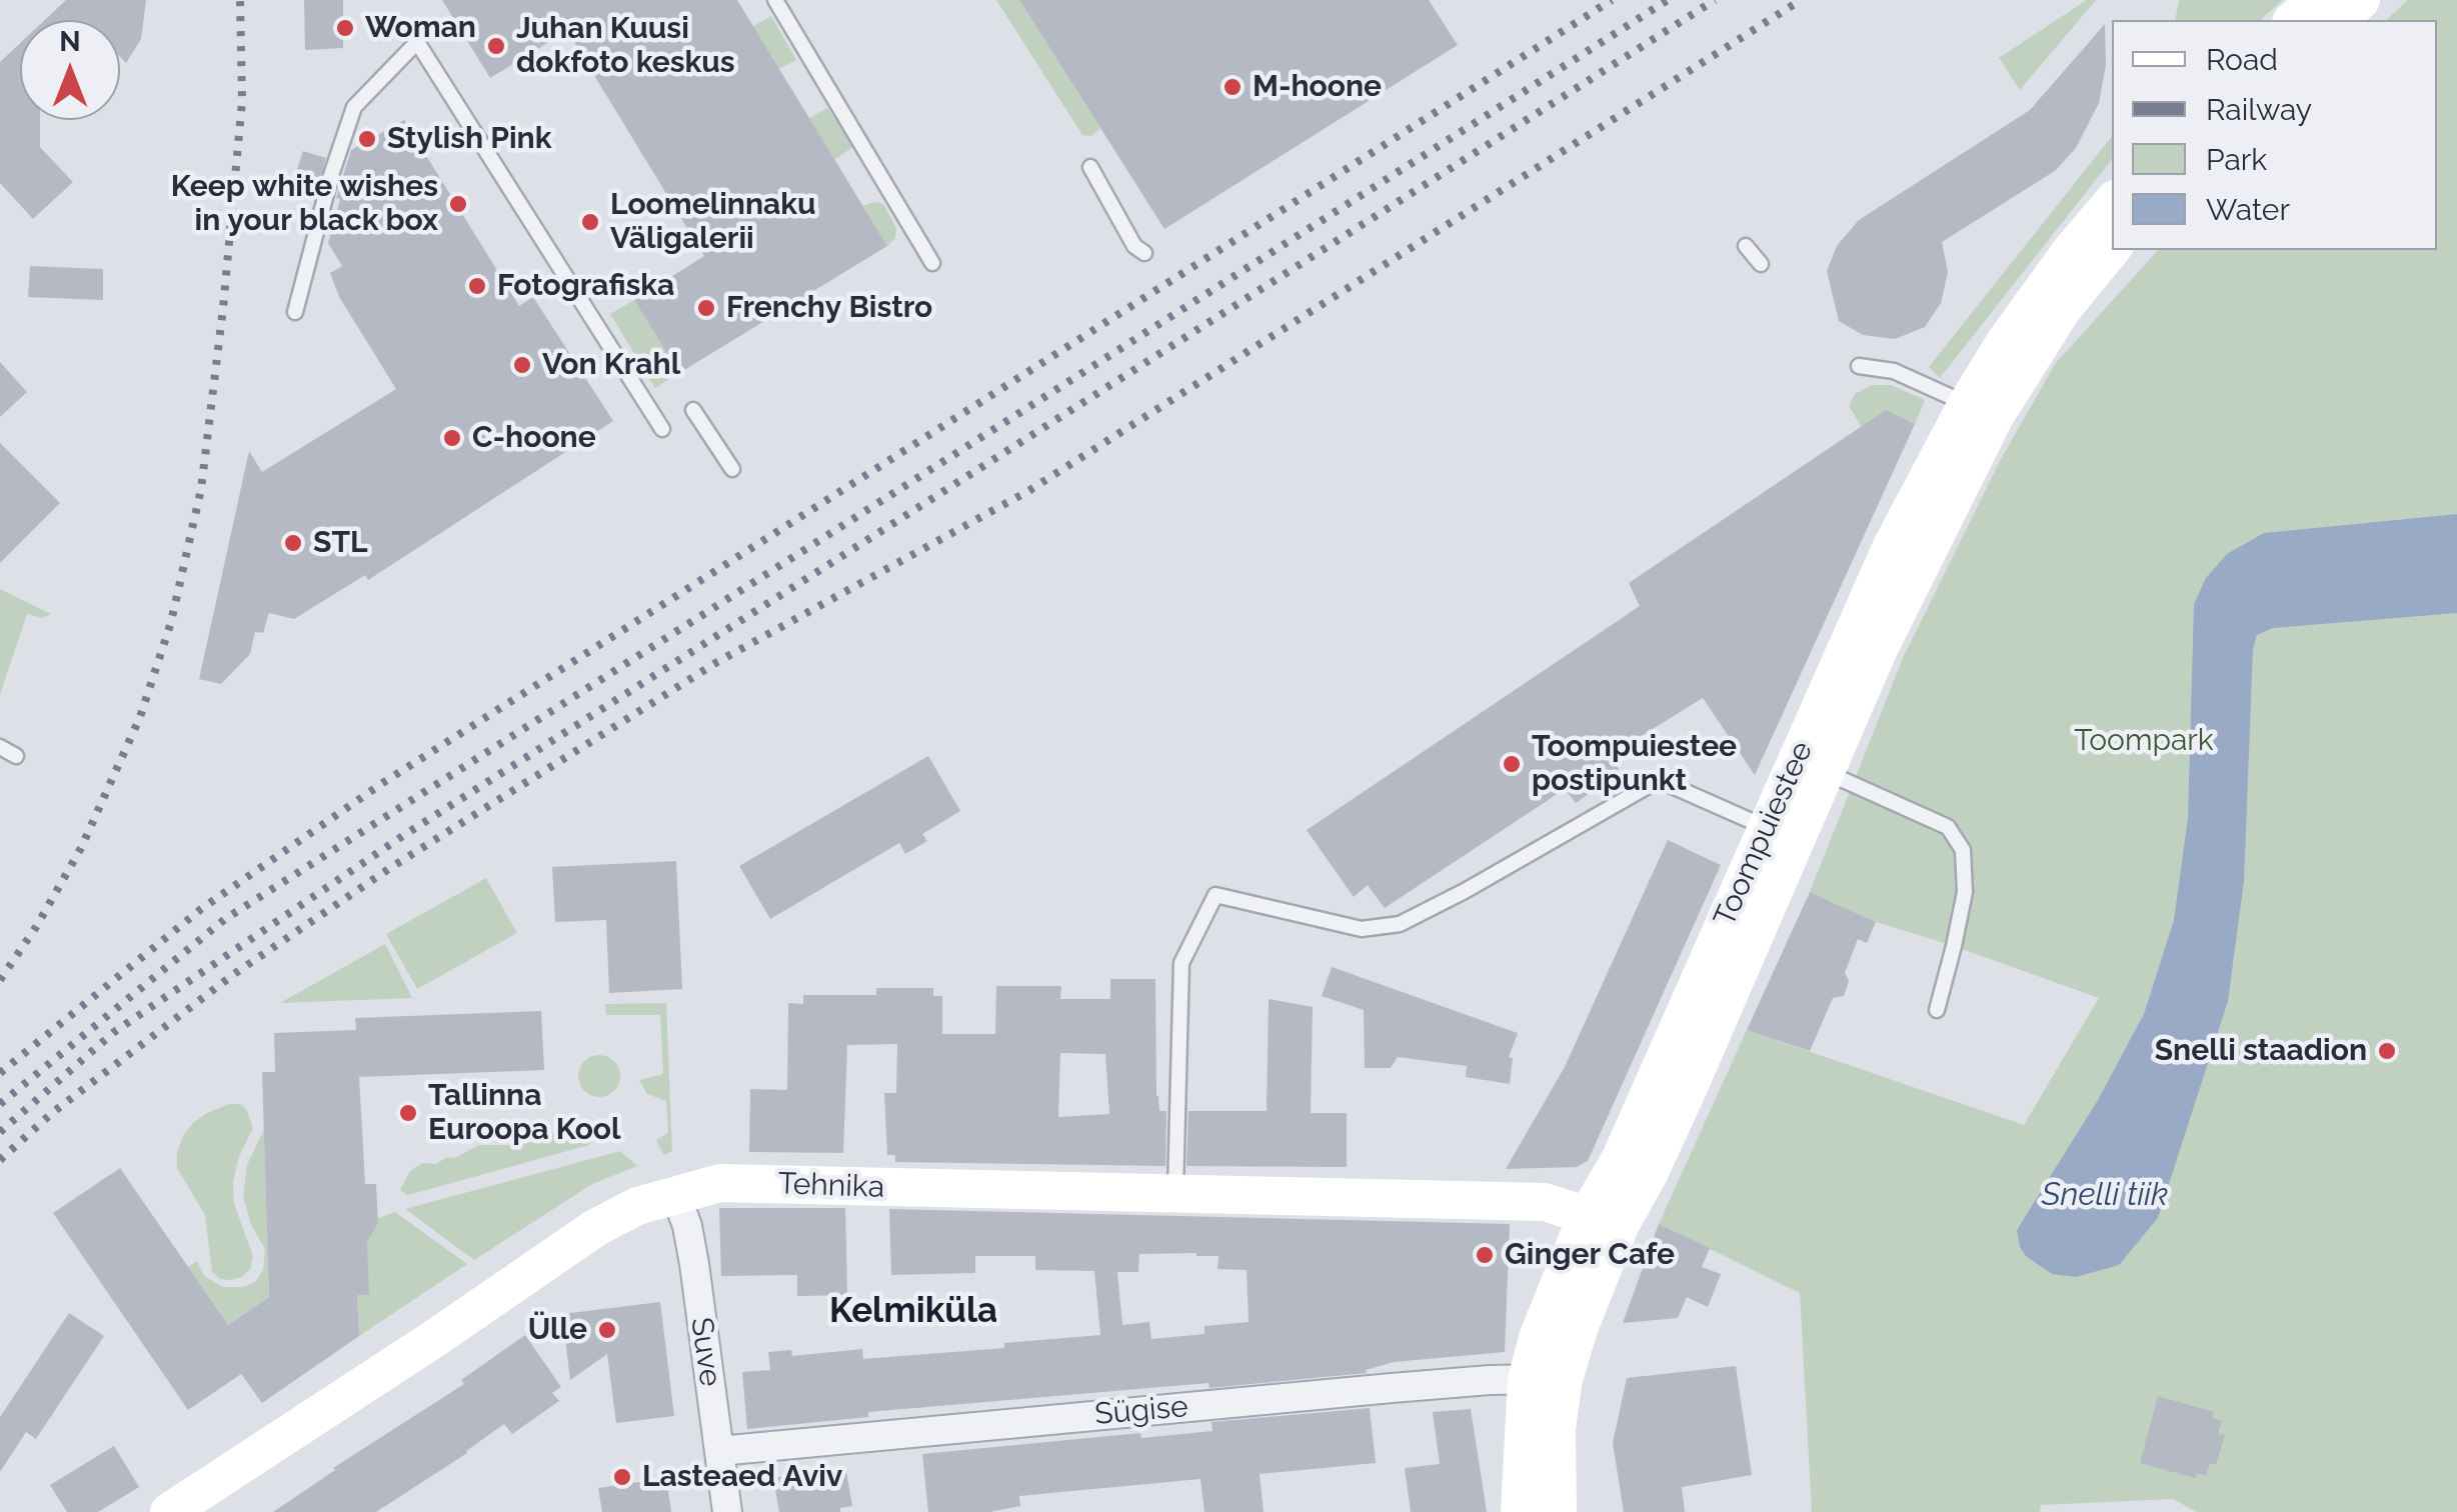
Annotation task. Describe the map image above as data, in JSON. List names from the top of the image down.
{
  "streets": {
    "main road": ["Toompuiestee", "Tehnika"],
    "street": ["Suve", "Sügise"]
  },
  "crossings": [
    ["Toompuiestee", "Tehnika"],
    ["Toompuiestee", "Sügise"],
    ["Tehnika", "Suve"],
    ["Suve", "Sügise"]
  ],
  "districts": ["Kelmiküla"],
  "water": ["Snelli tiik"],
  "parks": ["Toompark"],
  "places": [
    "Woman",
    "Juhan Kuusi dokfoto keskus",
    "M-hoone",
    "Stylish Pink",
    "Keep white wishes in your black box",
    "Loomelinnaku Väligalerii",
    "Fotografiska",
    "Frenchy Bistro",
    "Von Krahl",
    "C-hoone",
    "STL",
    "Toompuiestee postipunkt",
    "Snelli staadion",
    "Tallinna Euroopa Kool",
    "Ginger Cafe",
    "Ülle",
    "Lasteaed Aviv"
  ],
  "legend": [
    "Road",
    "Railway",
    "Park",
    "Water"
  ],
  "north": "top"
}
